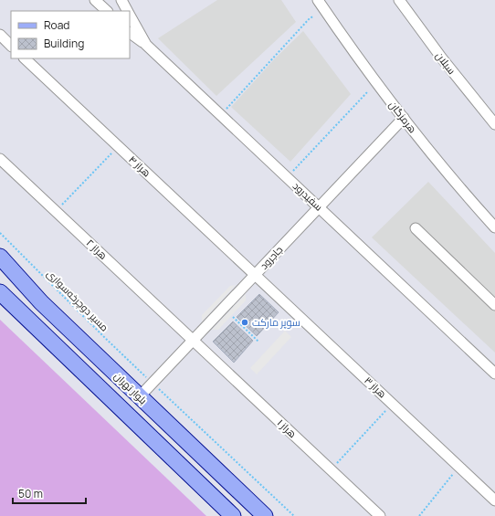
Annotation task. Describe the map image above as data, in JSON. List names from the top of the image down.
{
  "streets": {
    "main road": ["بلوار تهران"],
    "street": [
      "سبلان",
      "هرمزگان",
      "هراز ۴",
      "سفیدرود",
      "هراز ۲",
      "جاجرود",
      "هراز ۳",
      "هراز ۱"
    ],
    "path": ["مسیر دوچرخه‌سواری"]
  },
  "crossings": [
    ["هرمزگان", "جاجرود"],
    ["هراز ۴", "جاجرود"],
    ["هراز ۴", "هراز ۳"],
    ["سفیدرود", "جاجرود"],
    ["هراز ۲", "جاجرود"],
    ["هراز ۲", "هراز ۱"],
    ["جاجرود", "هراز ۳"],
    ["جاجرود", "بلوار تهران"],
    ["جاجرود", "هراز ۱"]
  ],
  "places": ["سوپر مارکت"],
  "legend": ["Road", "Building"],
  "scale_bar": "50 m"
}
